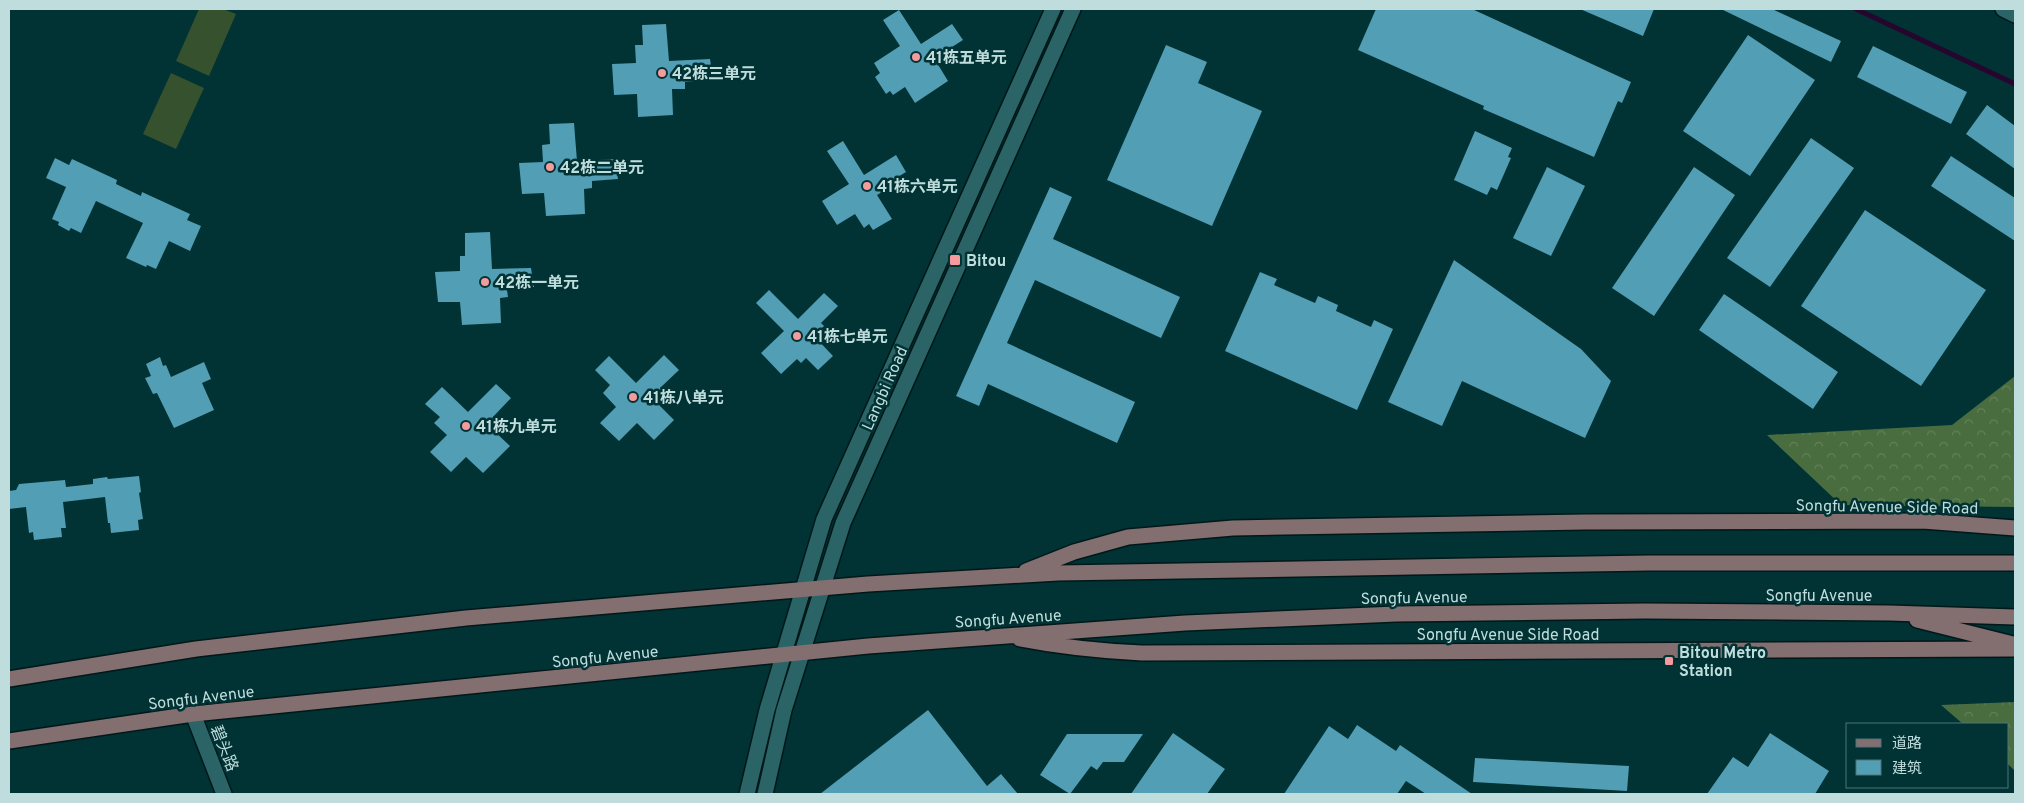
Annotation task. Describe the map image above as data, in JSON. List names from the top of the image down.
{
  "streets": {
    "main road": ["Songfu Avenue Side Road", "Songfu Avenue"],
    "street": ["Langbi Road", "碧头路"]
  },
  "crossings": [
    ["Langbi Road", "Songfu Avenue"],
    ["Songfu Avenue Side Road", "Songfu Avenue"],
    ["Songfu Avenue", "碧头路"]
  ],
  "places": {
    "other": [
      "41栋五单元",
      "42栋三单元",
      "42栋二单元",
      "41栋六单元",
      "42栋一单元",
      "41栋七单元",
      "41栋八单元",
      "41栋九单元"
    ],
    "transit": ["Bitou", "Bitou Metro Station"]
  },
  "legend": ["道路", "建筑"]
}
